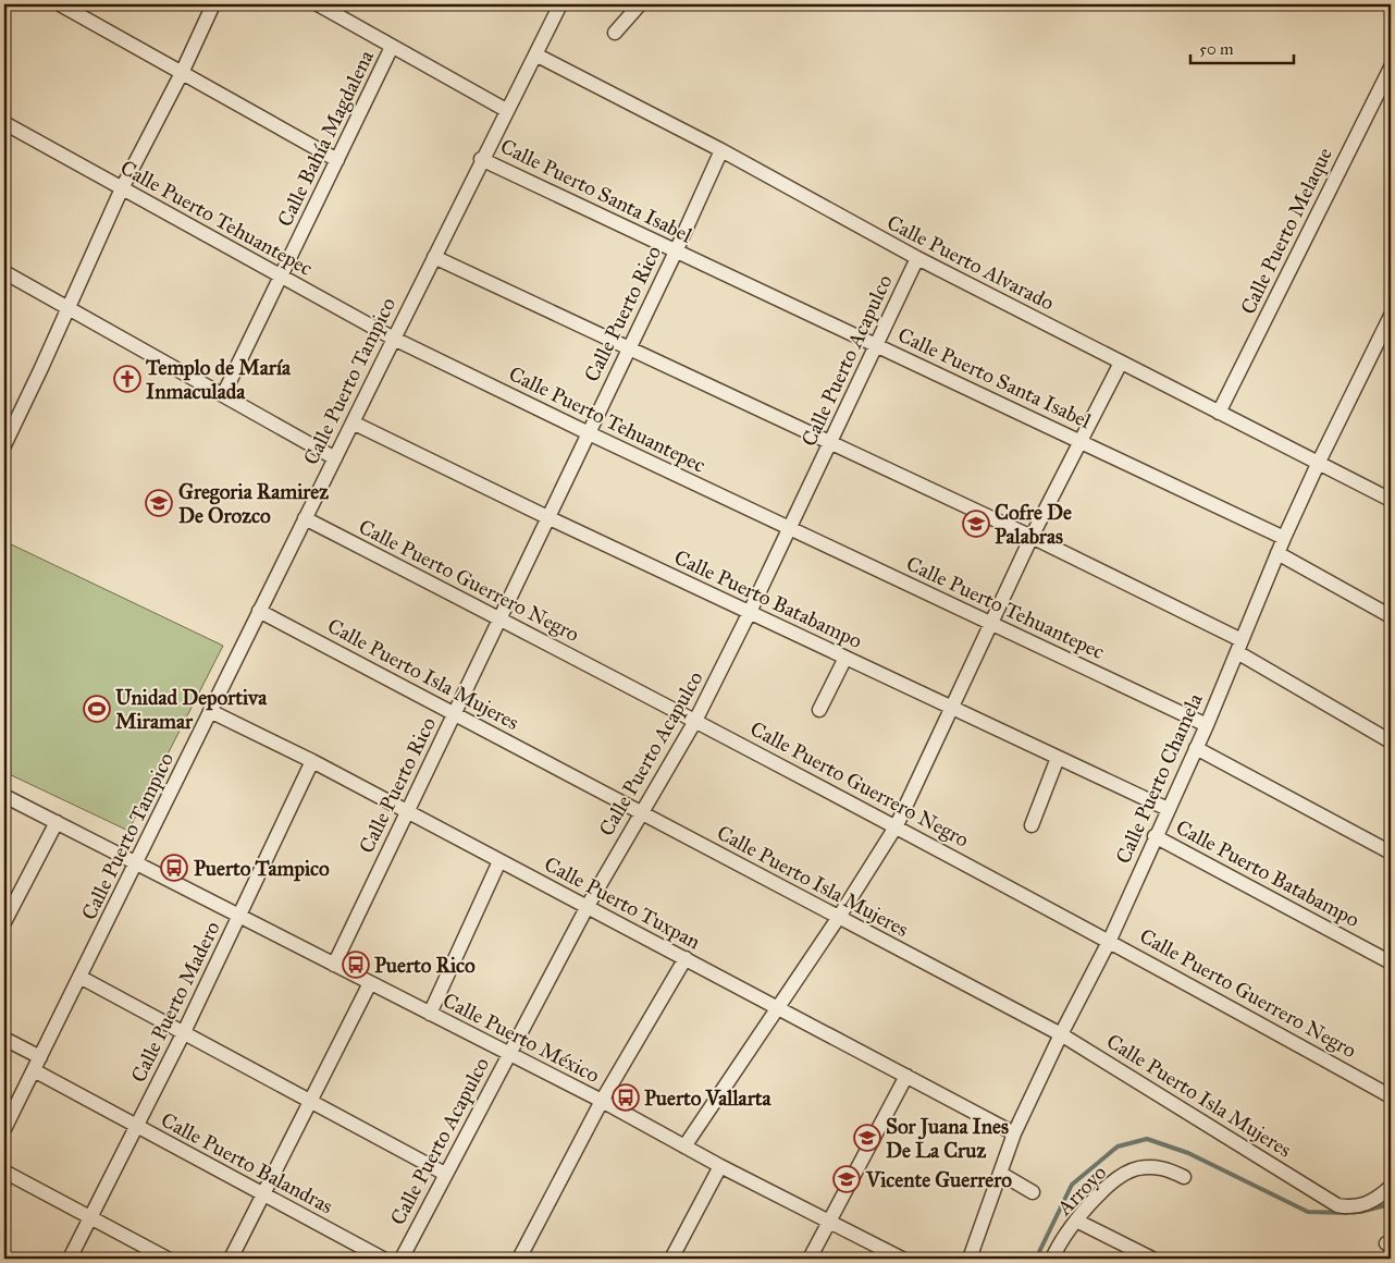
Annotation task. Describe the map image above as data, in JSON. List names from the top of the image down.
{
  "streets": {
    "street": [
      "Calle Bahía Magdalena",
      "Calle Puerto Santa Isabel",
      "Calle Puerto Tehuantepec",
      "Calle Puerto Melaque",
      "Calle Puerto Alvarado",
      "Calle Puerto Rico",
      "Calle Puerto Acapulco",
      "Calle Puerto Tampico",
      "Calle Puerto Guerrero Negro",
      "Calle Puerto Batabampo",
      "Calle Puerto Isla Mujeres",
      "Calle Puerto Chamela",
      "Calle Puerto Tuxpan",
      "Calle Puerto Madero",
      "Calle Puerto México",
      "Calle Puerto Balandras",
      "Arroyo"
    ]
  },
  "crossings": [
    ["Calle Bahía Magdalena", "Calle Puerto Tehuantepec"],
    ["Calle Puerto Santa Isabel", "Calle Puerto Rico"],
    ["Calle Puerto Santa Isabel", "Calle Puerto Acapulco"],
    ["Calle Puerto Santa Isabel", "Calle Puerto Tampico"],
    ["Calle Puerto Santa Isabel", "Calle Puerto Chamela"],
    ["Calle Puerto Tehuantepec", "Calle Puerto Rico"],
    ["Calle Puerto Tehuantepec", "Calle Puerto Acapulco"],
    ["Calle Puerto Tehuantepec", "Calle Puerto Tampico"],
    ["Calle Puerto Tehuantepec", "Calle Puerto Chamela"],
    ["Calle Puerto Melaque", "Calle Puerto Alvarado"],
    ["Calle Puerto Alvarado", "Calle Puerto Rico"],
    ["Calle Puerto Alvarado", "Calle Puerto Acapulco"],
    ["Calle Puerto Alvarado", "Calle Puerto Tampico"],
    ["Calle Puerto Alvarado", "Calle Puerto Chamela"],
    ["Calle Puerto Rico", "Calle Puerto Guerrero Negro"],
    ["Calle Puerto Rico", "Calle Puerto Batabampo"],
    ["Calle Puerto Rico", "Calle Puerto Isla Mujeres"],
    ["Calle Puerto Rico", "Calle Puerto Tuxpan"],
    ["Calle Puerto Rico", "Calle Puerto México"],
    ["Calle Puerto Acapulco", "Calle Puerto Guerrero Negro"],
    ["Calle Puerto Acapulco", "Calle Puerto Batabampo"],
    ["Calle Puerto Acapulco", "Calle Puerto Isla Mujeres"],
    ["Calle Puerto Acapulco", "Calle Puerto Tuxpan"],
    ["Calle Puerto Acapulco", "Calle Puerto México"],
    ["Calle Puerto Tampico", "Calle Puerto Guerrero Negro"],
    ["Calle Puerto Tampico", "Calle Puerto Batabampo"],
    ["Calle Puerto Tampico", "Calle Puerto Isla Mujeres"],
    ["Calle Puerto Tampico", "Calle Puerto Tuxpan"],
    ["Calle Puerto Tampico", "Calle Puerto México"],
    ["Calle Puerto Tampico", "Calle Puerto Balandras"],
    ["Calle Puerto Guerrero Negro", "Calle Puerto Chamela"],
    ["Calle Puerto Batabampo", "Calle Puerto Chamela"],
    ["Calle Puerto Isla Mujeres", "Calle Puerto Chamela"],
    ["Calle Puerto Chamela", "Calle Puerto Tuxpan"],
    ["Calle Puerto Tuxpan", "Calle Puerto Madero"],
    ["Calle Puerto Madero", "Calle Puerto México"],
    ["Calle Puerto Madero", "Calle Puerto Balandras"]
  ],
  "places": {
    "church": ["Templo de María Inmaculada"],
    "school or university": [
      "Gregoria Ramirez De Orozco",
      "Cofre De Palabras",
      "Sor Juana Ines De La Cruz",
      "Vicente Guerrero"
    ],
    "sports": ["Unidad Deportiva Miramar"],
    "bus stop": ["Puerto Tampico", "Puerto Rico", "Puerto Vallarta"]
  },
  "scale_bar": "50 m"
}
